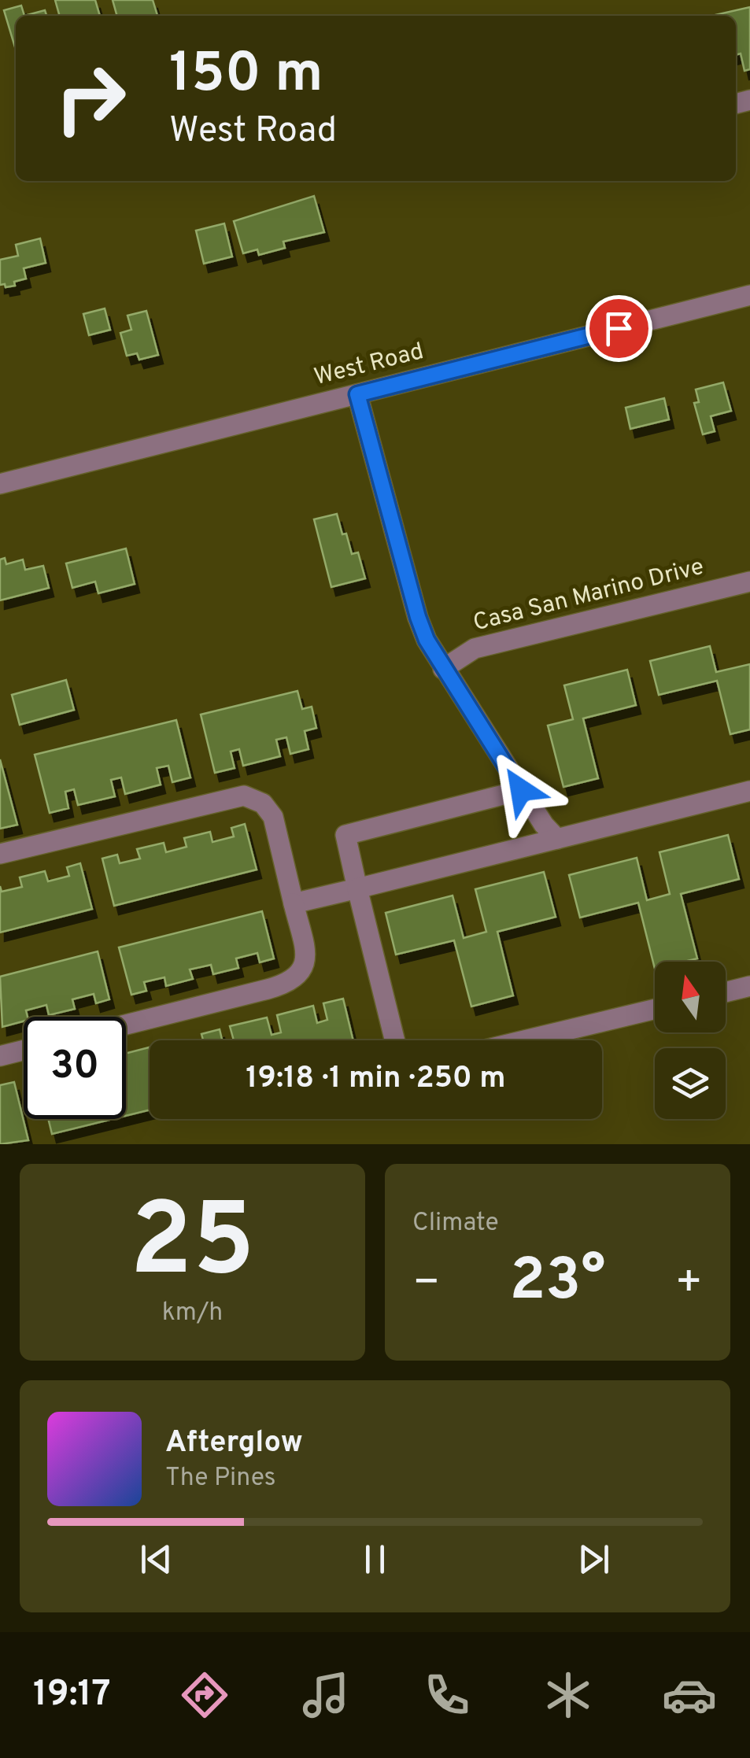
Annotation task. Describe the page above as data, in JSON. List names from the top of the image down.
{
  "streets": {
    "street": ["West Road", "Casa San Marino Drive"]
  },
  "north": "top",
  "page": {
    "turn": ["150 m", "West Road"],
    "limit": "30",
    "trip": "19:18 · 1 min · 250 m",
    "tile": [
      ["25", "km/h"],
      "Climate"
    ],
    "heat": ["−", "23°", "+"],
    "song": ["Afterglow", "The Pines"],
    "tabs": "19:17"
  }
}
